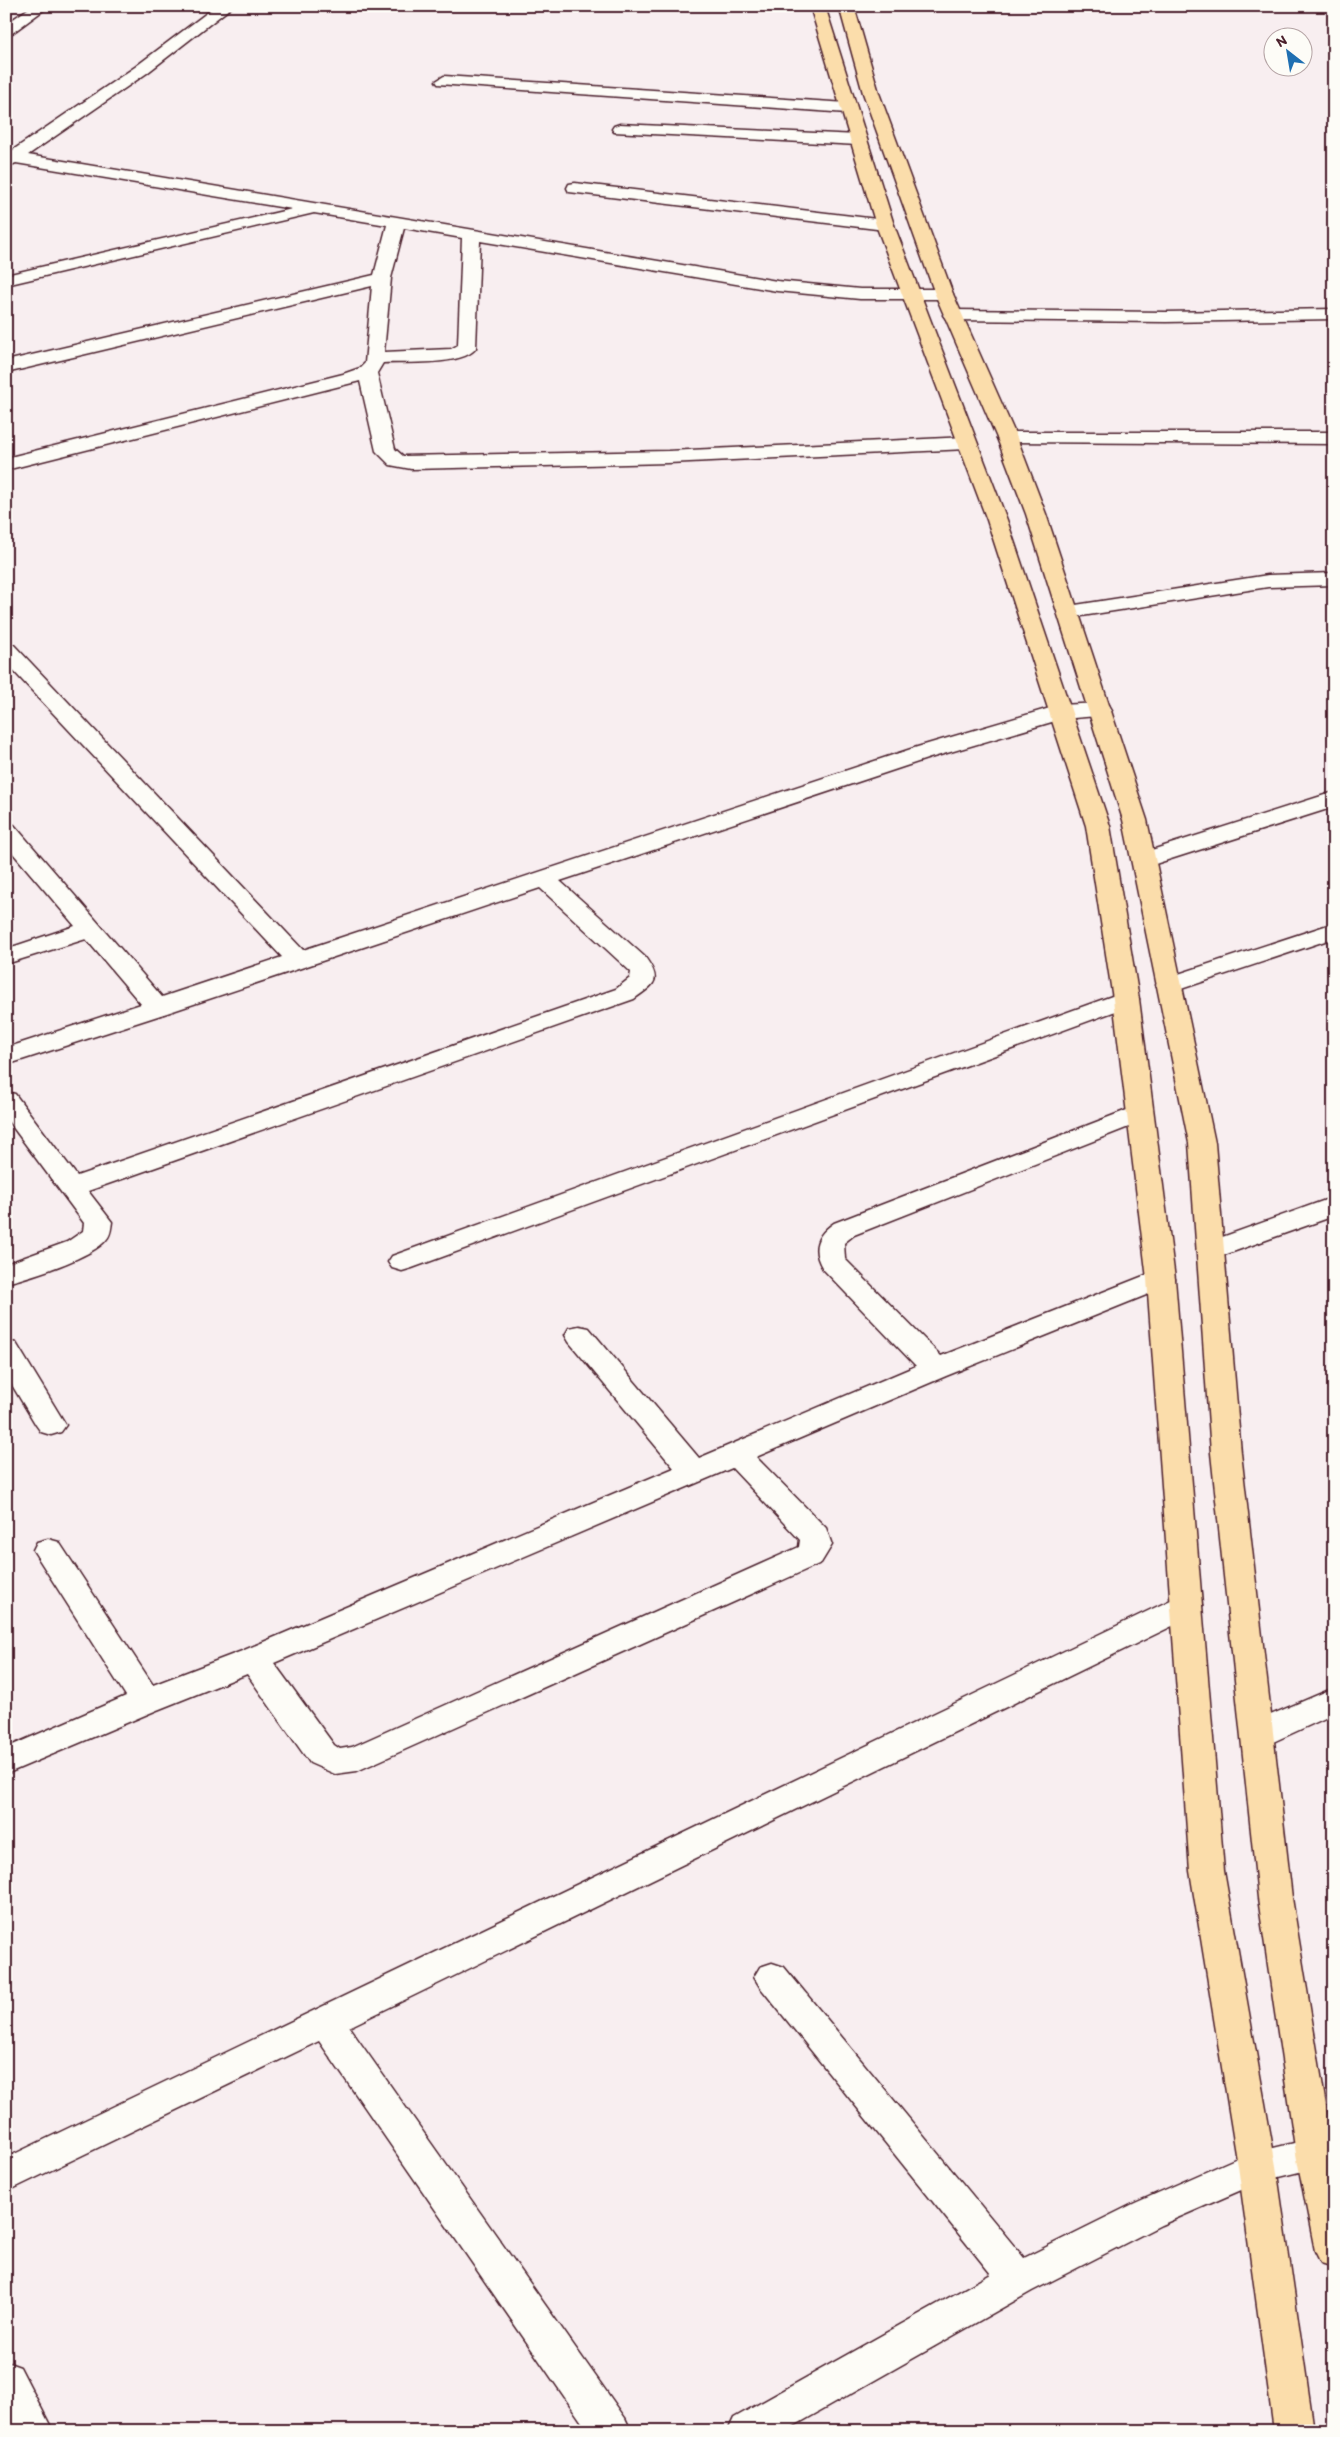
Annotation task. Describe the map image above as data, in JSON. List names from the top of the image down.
{
  "north": "top left"
}
